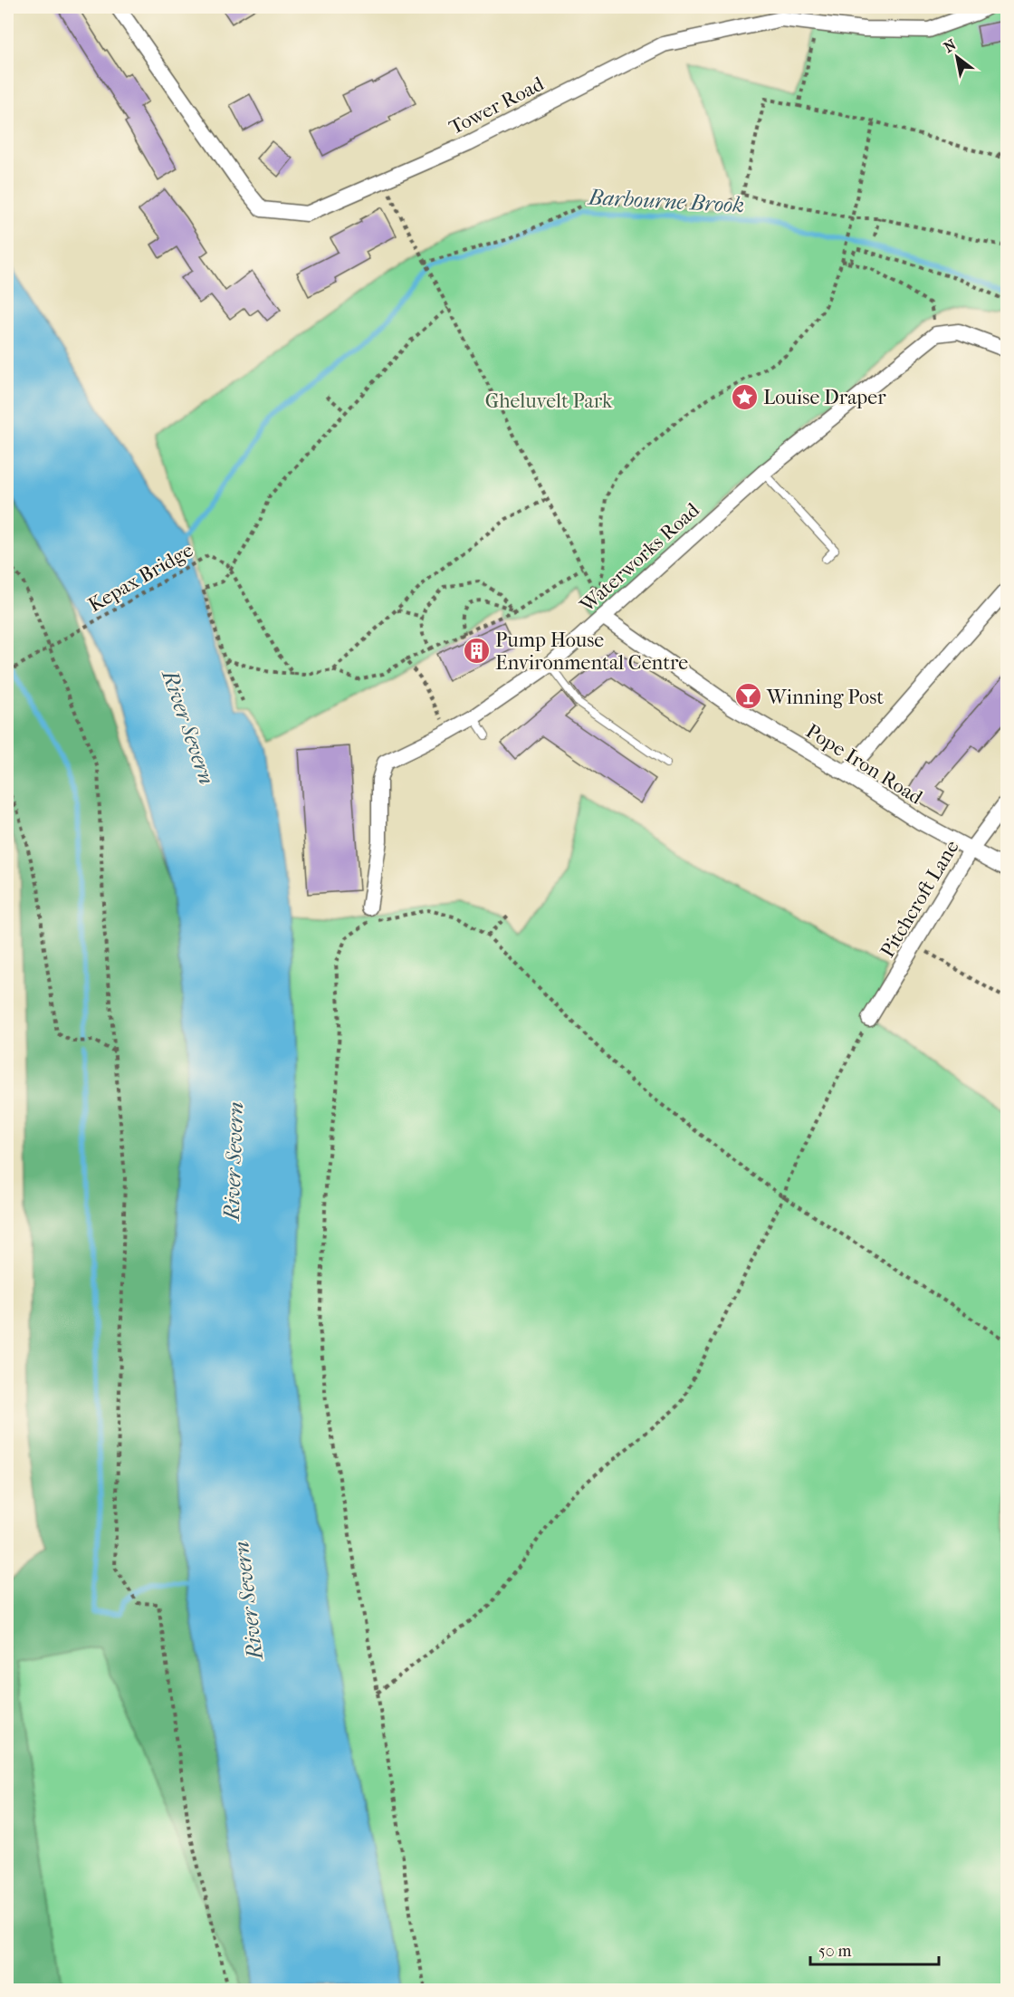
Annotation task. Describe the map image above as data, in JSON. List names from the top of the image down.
{
  "streets": {
    "street": [
      "Tower Road",
      "Waterworks Road",
      "Pope Iron Road",
      "Pitchcroft Lane"
    ],
    "path": ["Kepax Bridge"]
  },
  "crossings": [
    ["Waterworks Road", "Pope Iron Road"],
    ["Pope Iron Road", "Pitchcroft Lane"]
  ],
  "water": ["Barbourne Brook", "River Severn"],
  "parks": ["Gheluvelt Park"],
  "places": {
    "place": ["Louise Draper"],
    "building": ["Pump House Environmental Centre"],
    "bar": ["Winning Post"]
  },
  "scale_bar": "50 m",
  "north": "top left"
}
